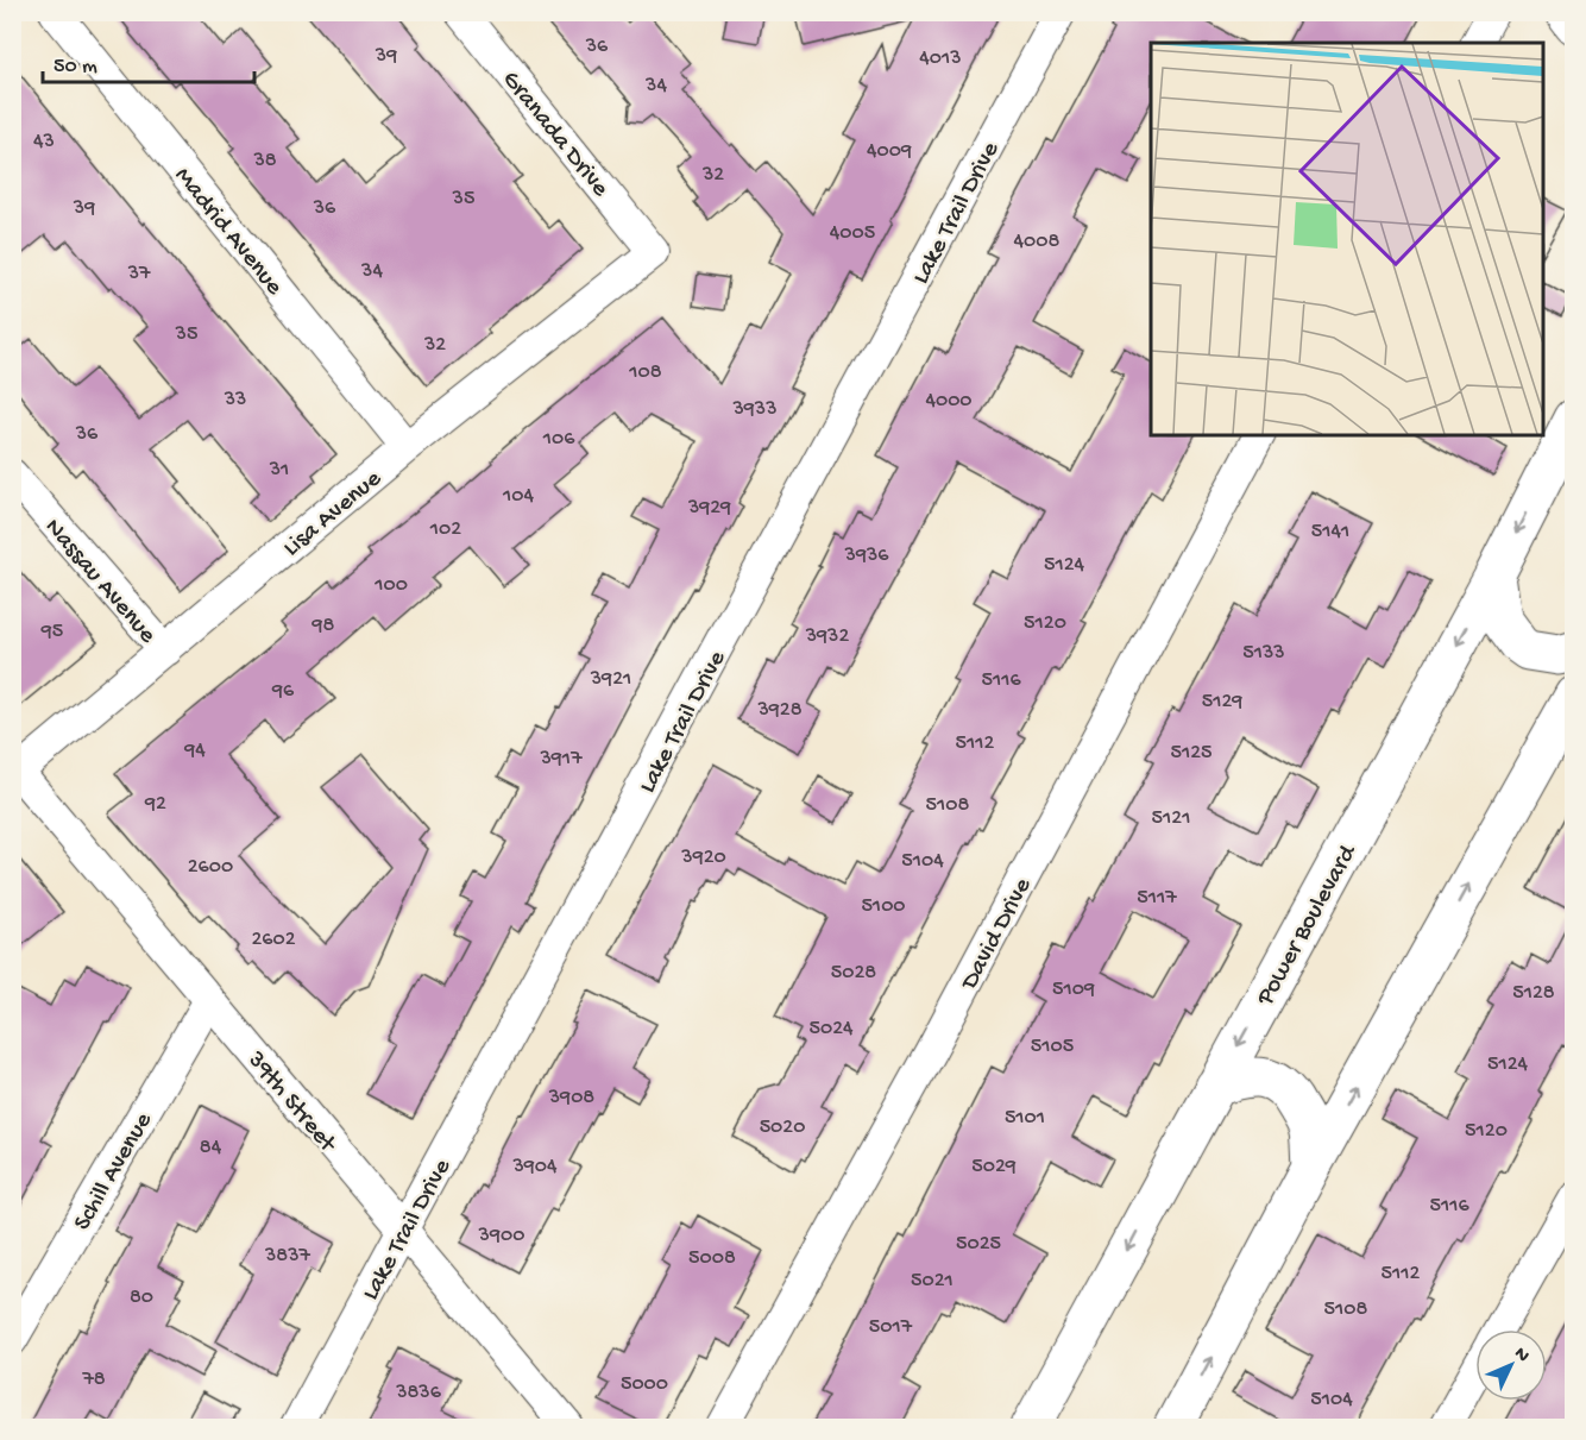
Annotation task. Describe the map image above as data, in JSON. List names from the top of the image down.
{
  "streets": {
    "street": [
      "Granada Drive",
      "Lake Trail Drive",
      "Madrid Avenue",
      "Lisa Avenue",
      "Nassau Avenue",
      "Power Boulevard",
      "David Drive",
      "39th Street",
      "Schill Avenue"
    ]
  },
  "crossings": [
    ["Granada Drive", "Lisa Avenue"],
    ["Lake Trail Drive", "39th Street"],
    ["Madrid Avenue", "Lisa Avenue"],
    ["Lisa Avenue", "Nassau Avenue"],
    ["Lisa Avenue", "39th Street"],
    ["39th Street", "Schill Avenue"]
  ],
  "house_numbers": [
    "36",
    "39",
    "4013",
    "34",
    "43",
    "4009",
    "38",
    "32",
    "35",
    "39",
    "36",
    "4005",
    "4008",
    "34",
    "37",
    "35",
    "32",
    "108",
    "33",
    "4000",
    "3933",
    "36",
    "106",
    "31",
    "104",
    "3929",
    "102",
    "5141",
    "3936",
    "5124",
    "100",
    "5120",
    "98",
    "95",
    "3932",
    "5133",
    "3921",
    "5116",
    "96",
    "5129",
    "3928",
    "5112",
    "94",
    "5125",
    "3917",
    "92",
    "5108",
    "5121",
    "3920",
    "5104",
    "2600",
    "5117",
    "5100",
    "2602",
    "5028",
    "5109",
    "5128",
    "5024",
    "5105",
    "5124",
    "3908",
    "5101",
    "5020",
    "5120",
    "84",
    "3904",
    "5029",
    "5116",
    "3900",
    "5025",
    "3837",
    "5008",
    "5112",
    "5021",
    "80",
    "5108",
    "5017",
    "78",
    "5000",
    "3836",
    "5104"
  ],
  "scale_bar": "50 m",
  "north": "top right"
}
